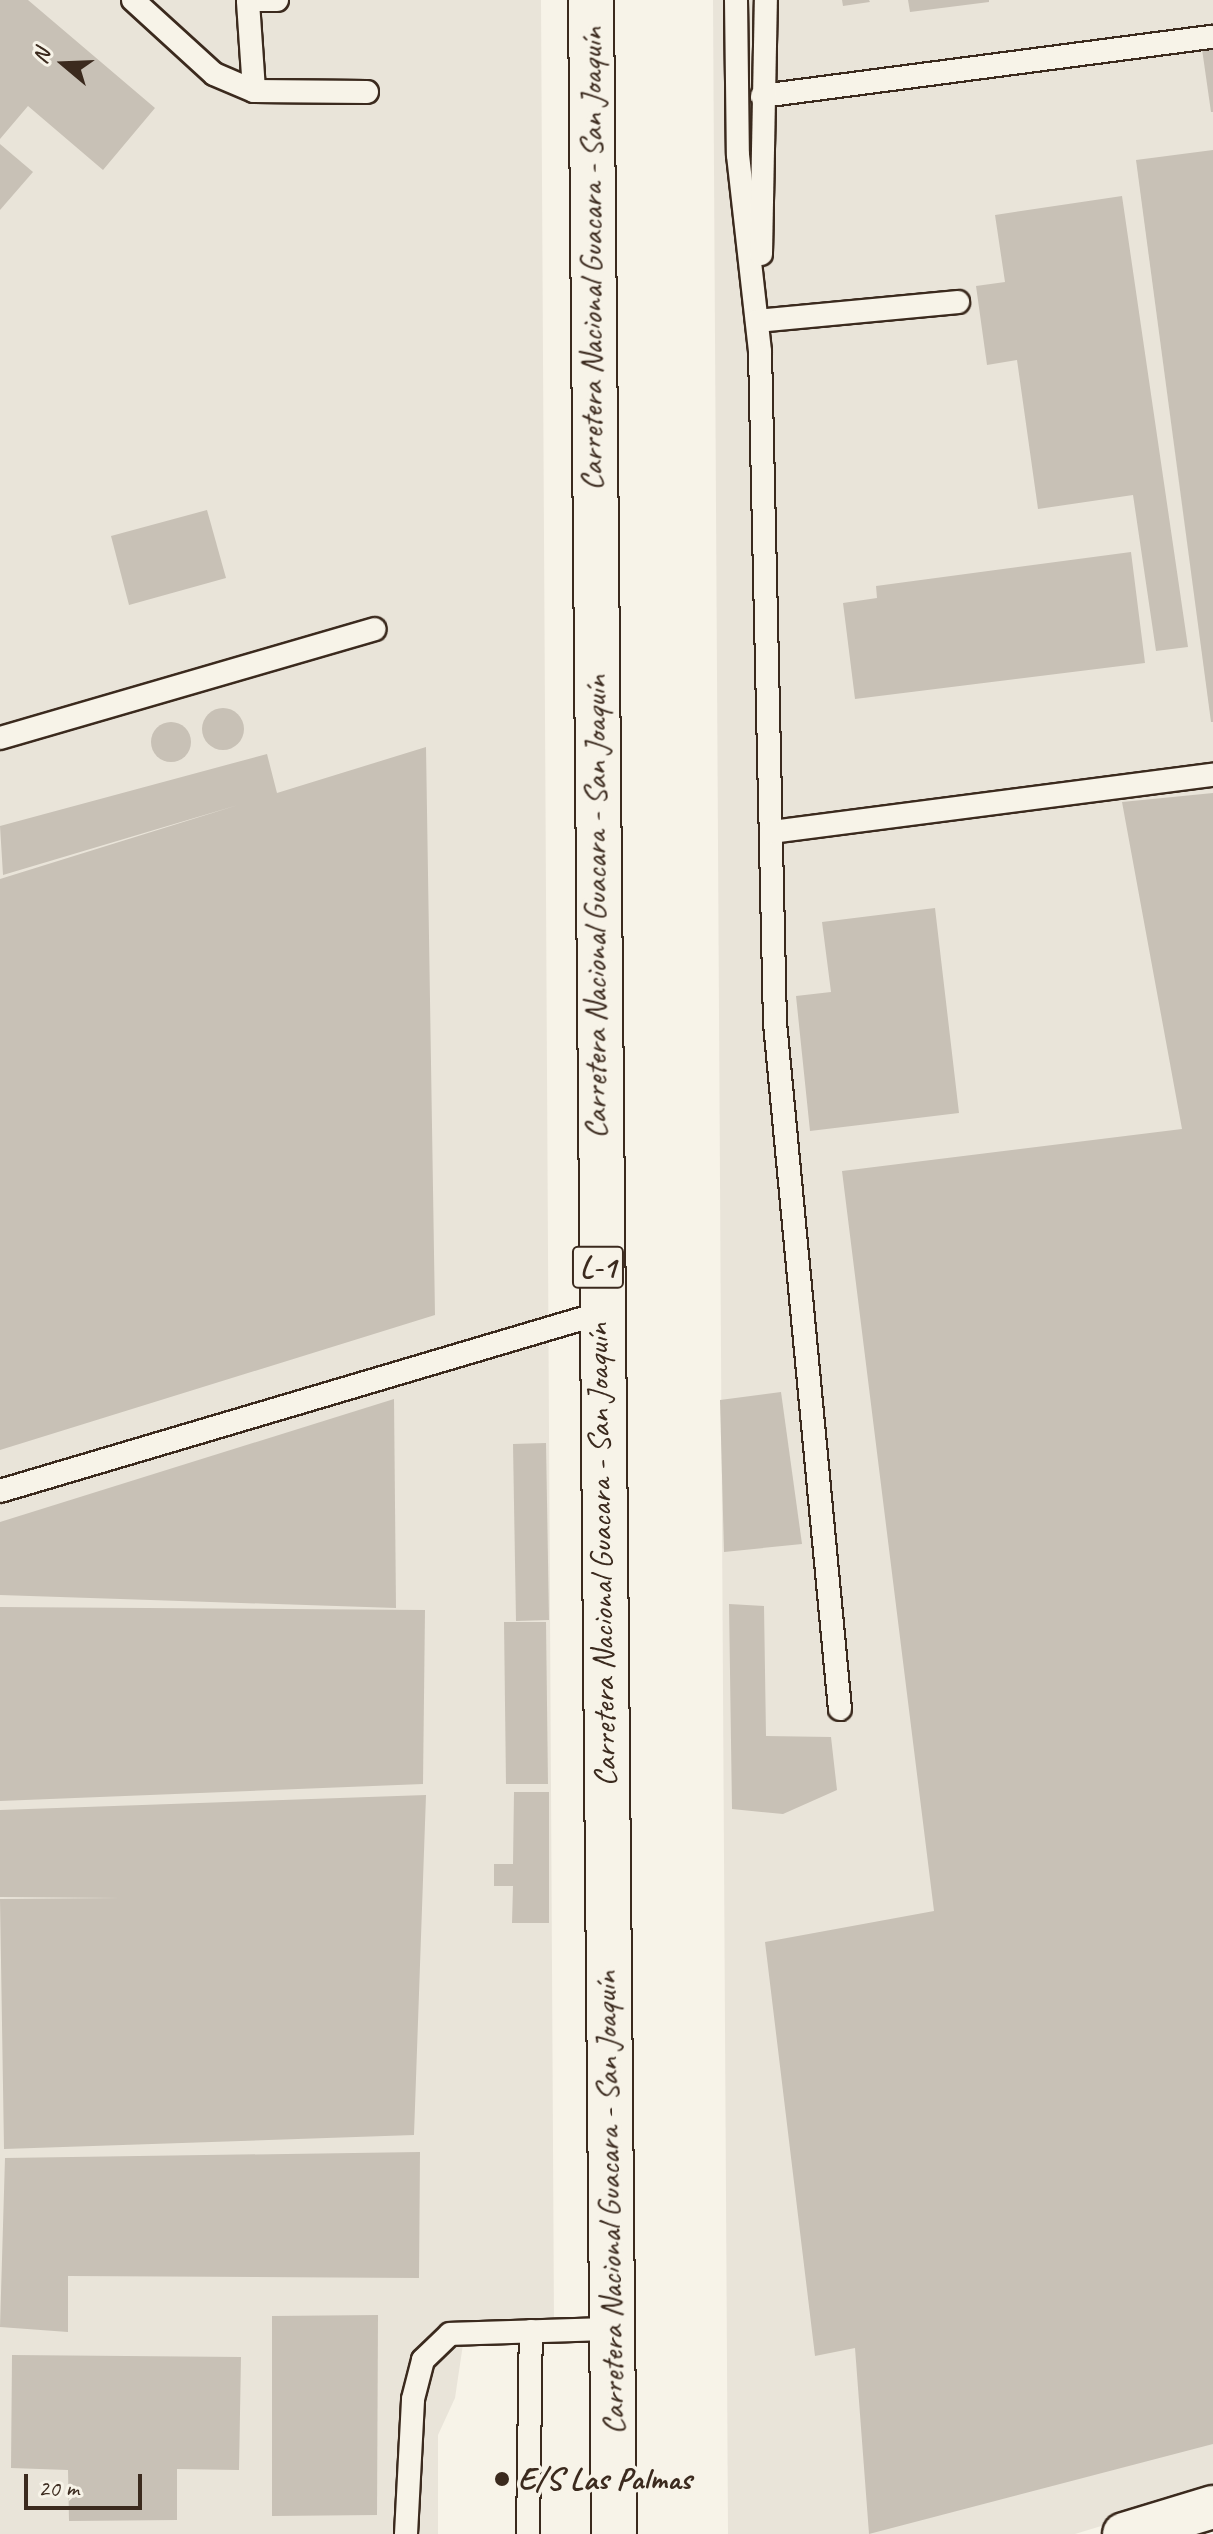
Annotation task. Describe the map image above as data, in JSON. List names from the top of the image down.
{
  "streets": {
    "main road": ["Carretera Nacional Guacara - San Joaquín", "L-1"]
  },
  "places": ["E/S Las Palmas"],
  "scale_bar": "20 m",
  "north": "left"
}
